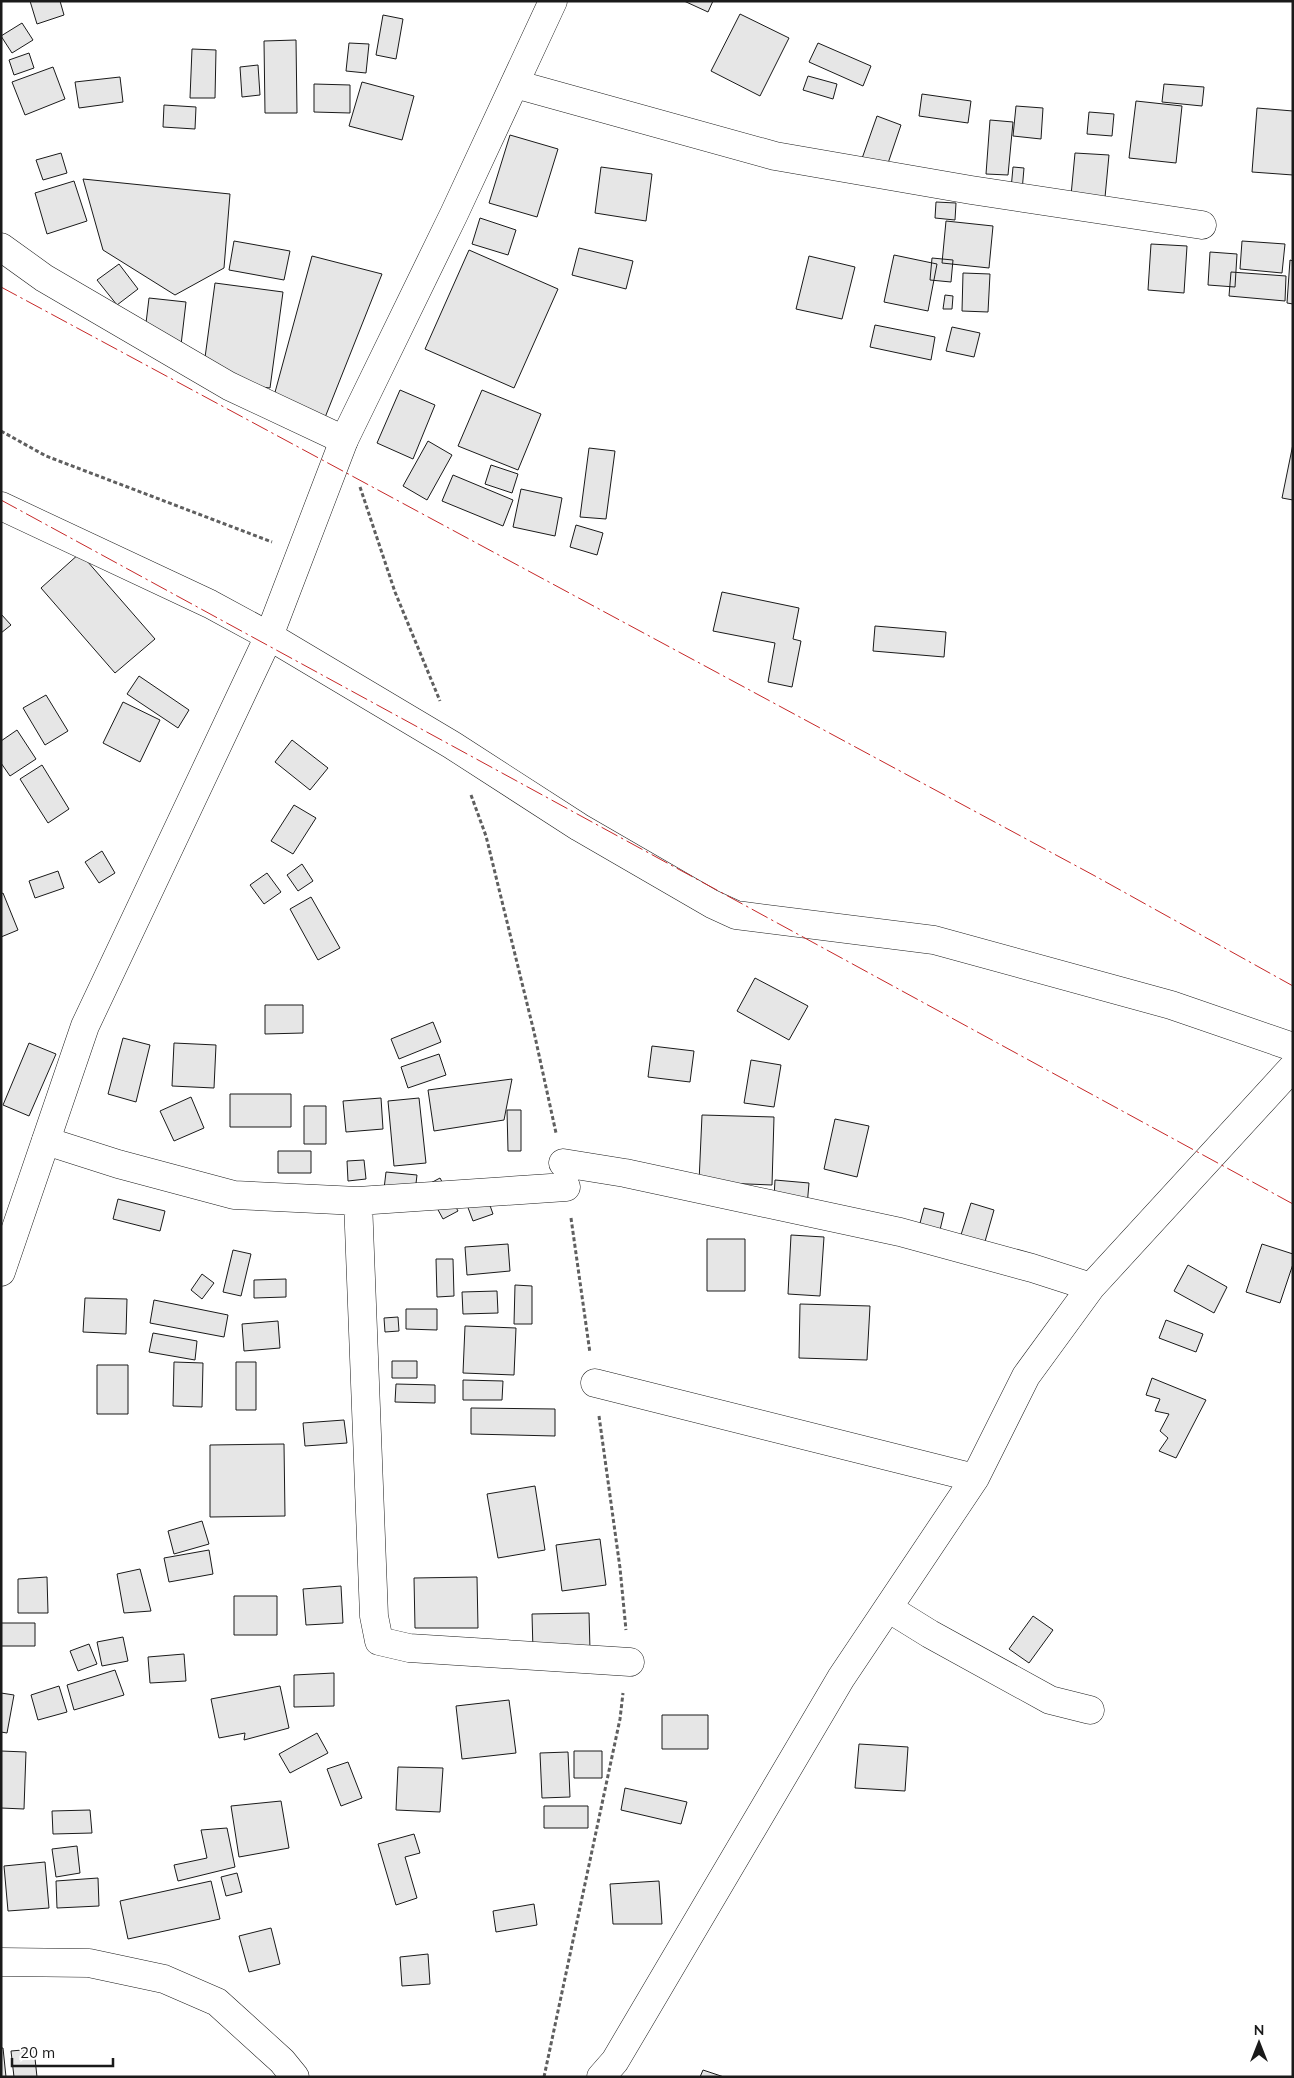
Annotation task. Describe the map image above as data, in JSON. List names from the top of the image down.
{
  "scale_bar": "20 m",
  "north": "top"
}
